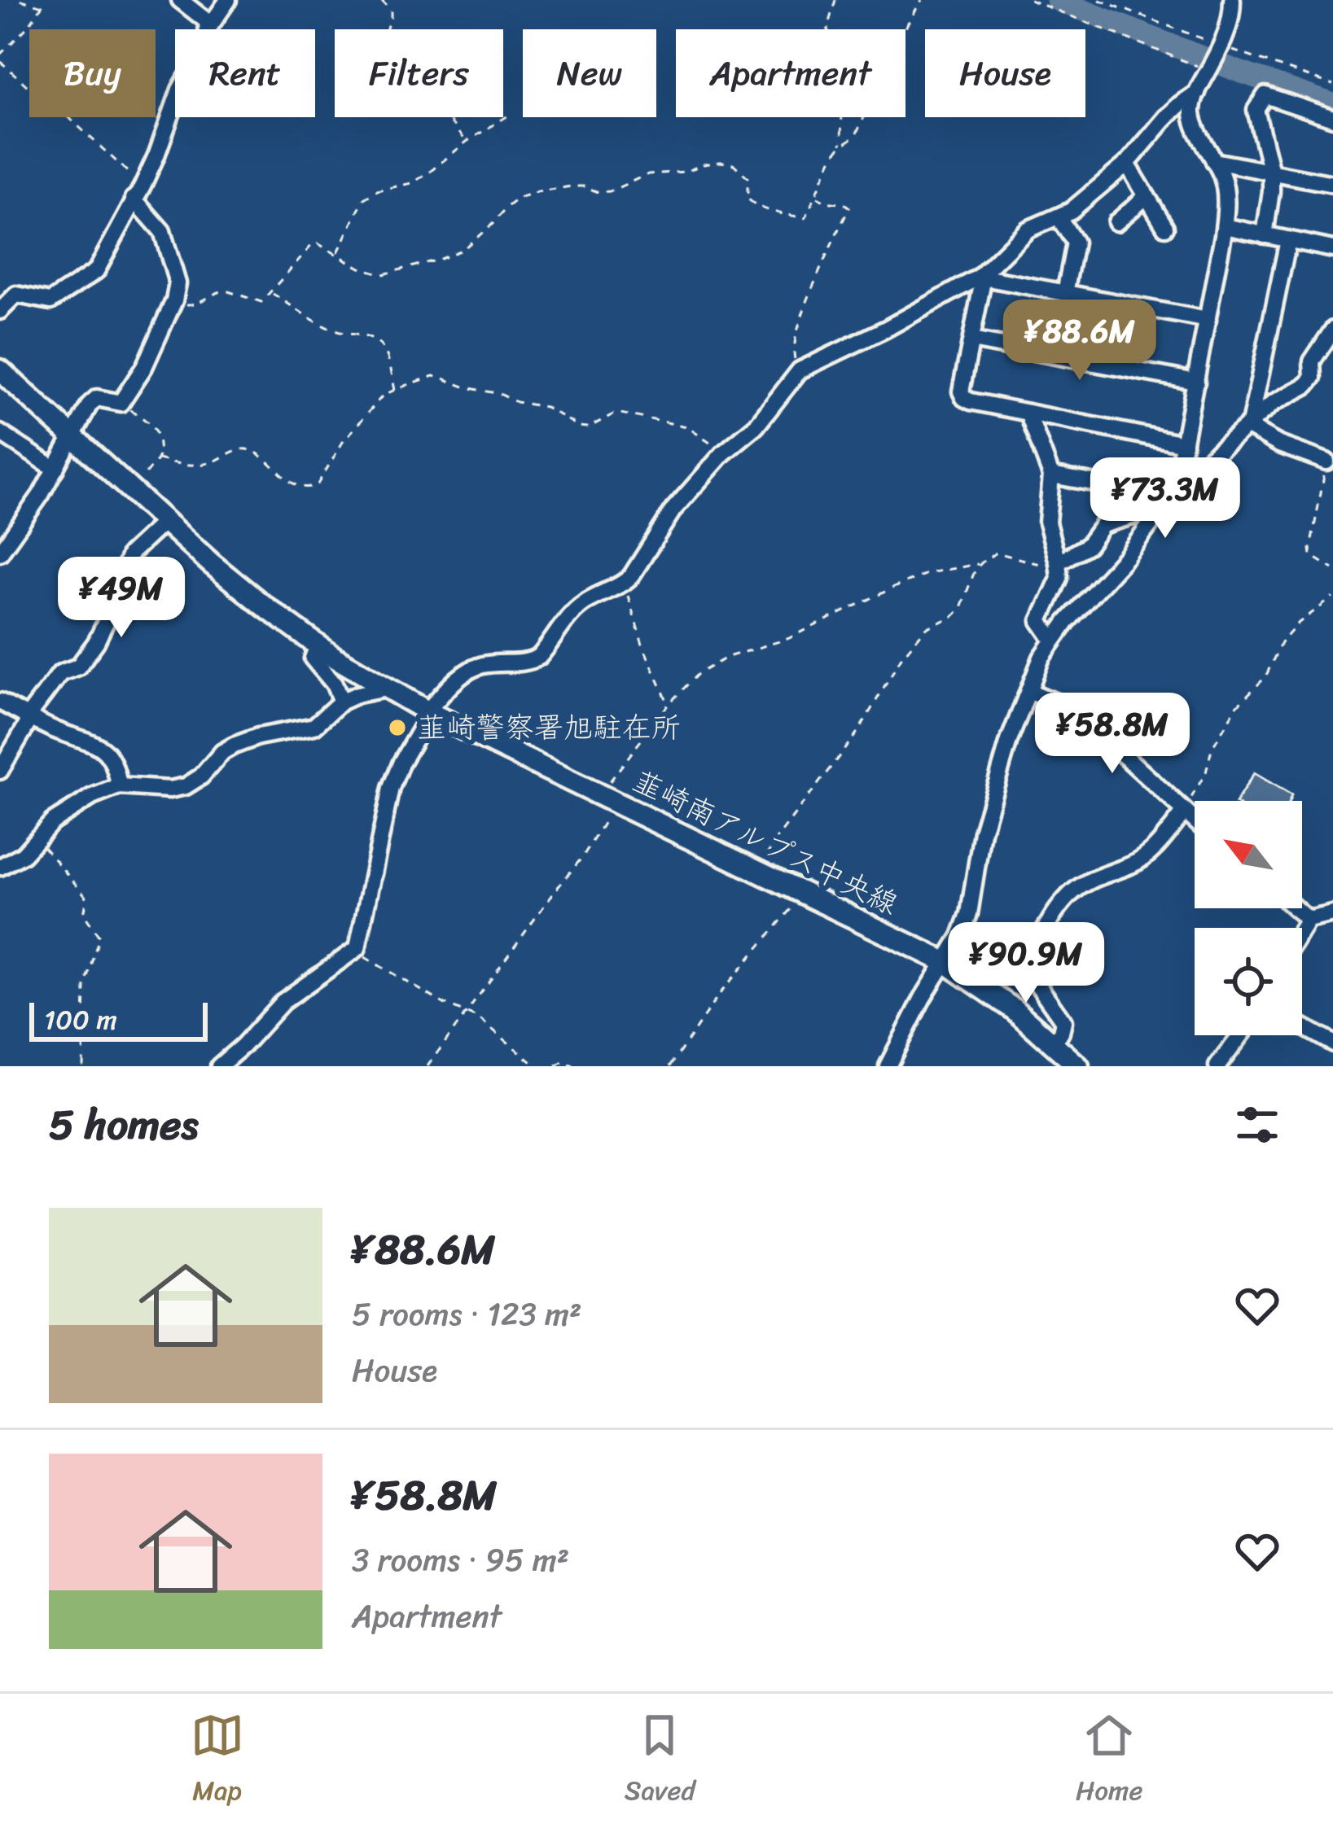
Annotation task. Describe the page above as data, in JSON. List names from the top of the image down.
{
  "streets": {
    "main road": ["韮崎南アルプス中央線"]
  },
  "places": ["韮崎警察署旭駐在所"],
  "scale_bar": "100 m",
  "north": "top left",
  "page": {
    "chip": [
      "Buy",
      "Rent",
      "Filters",
      "New",
      "Apartment",
      "House"
    ],
    "price": [
      "¥88.6M",
      "¥73.3M",
      "¥49M",
      "¥58.8M",
      "¥90.9M"
    ],
    "scale": "100 m",
    "heading": "5 homes",
    "list": [
      {
        "name": "¥88.6M",
        "note": "5 rooms · 123 m² · House"
      },
      {
        "name": "¥58.8M",
        "note": "3 rooms · 95 m² · Apartment"
      }
    ],
    "tabs": ["Map", "Saved", "Home"]
  }
}
